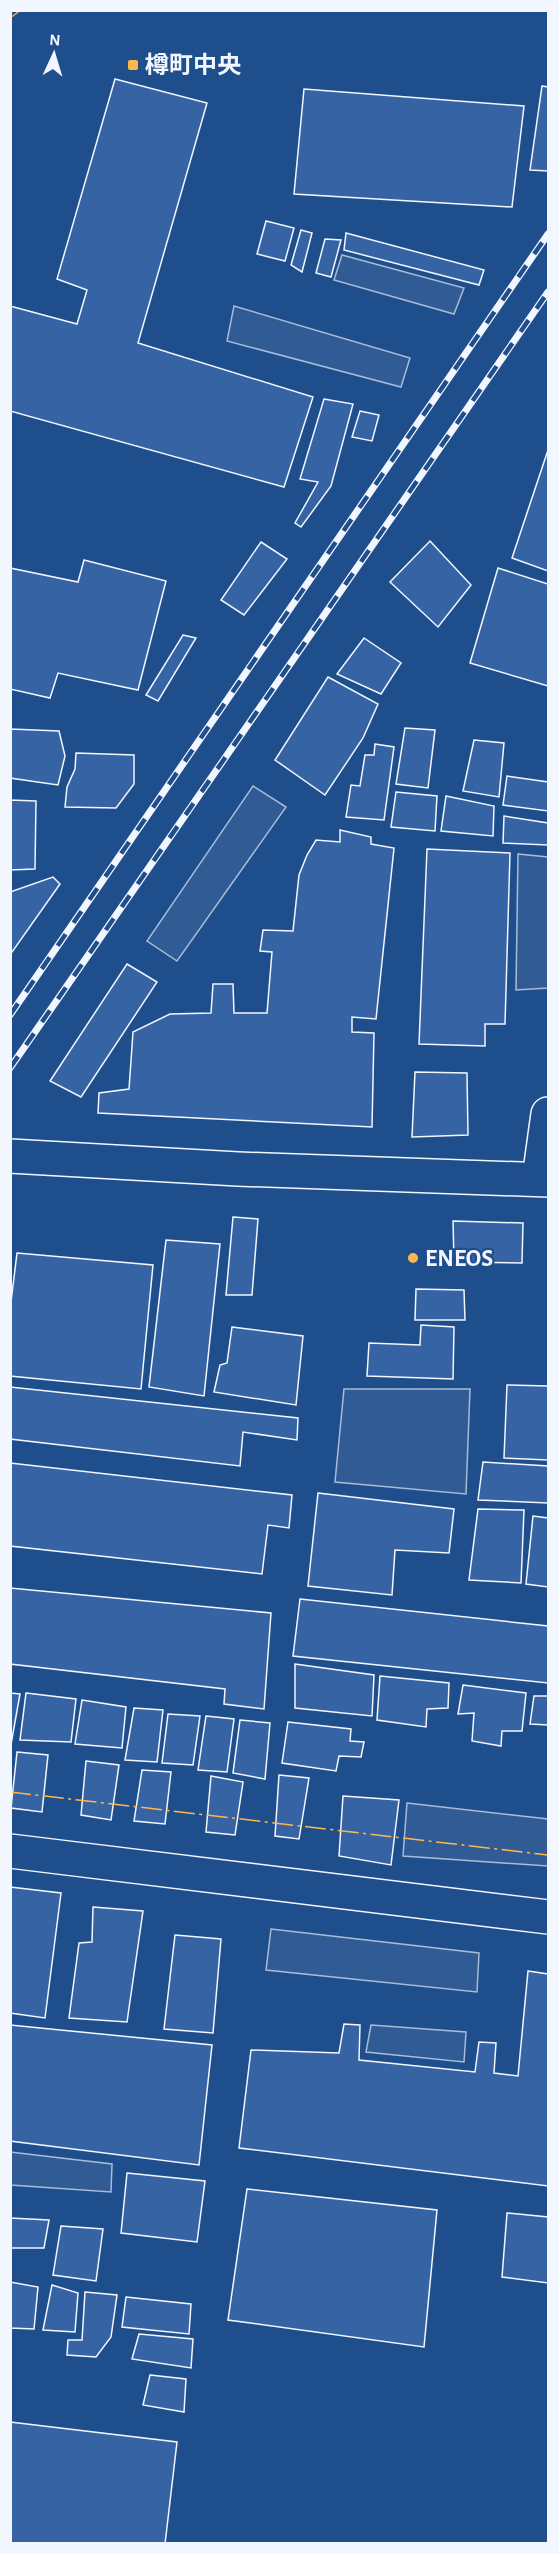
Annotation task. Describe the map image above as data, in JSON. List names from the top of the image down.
{
  "places": {
    "transit": ["樽町中央"],
    "other": ["ENEOS"]
  },
  "north": "top"
}
